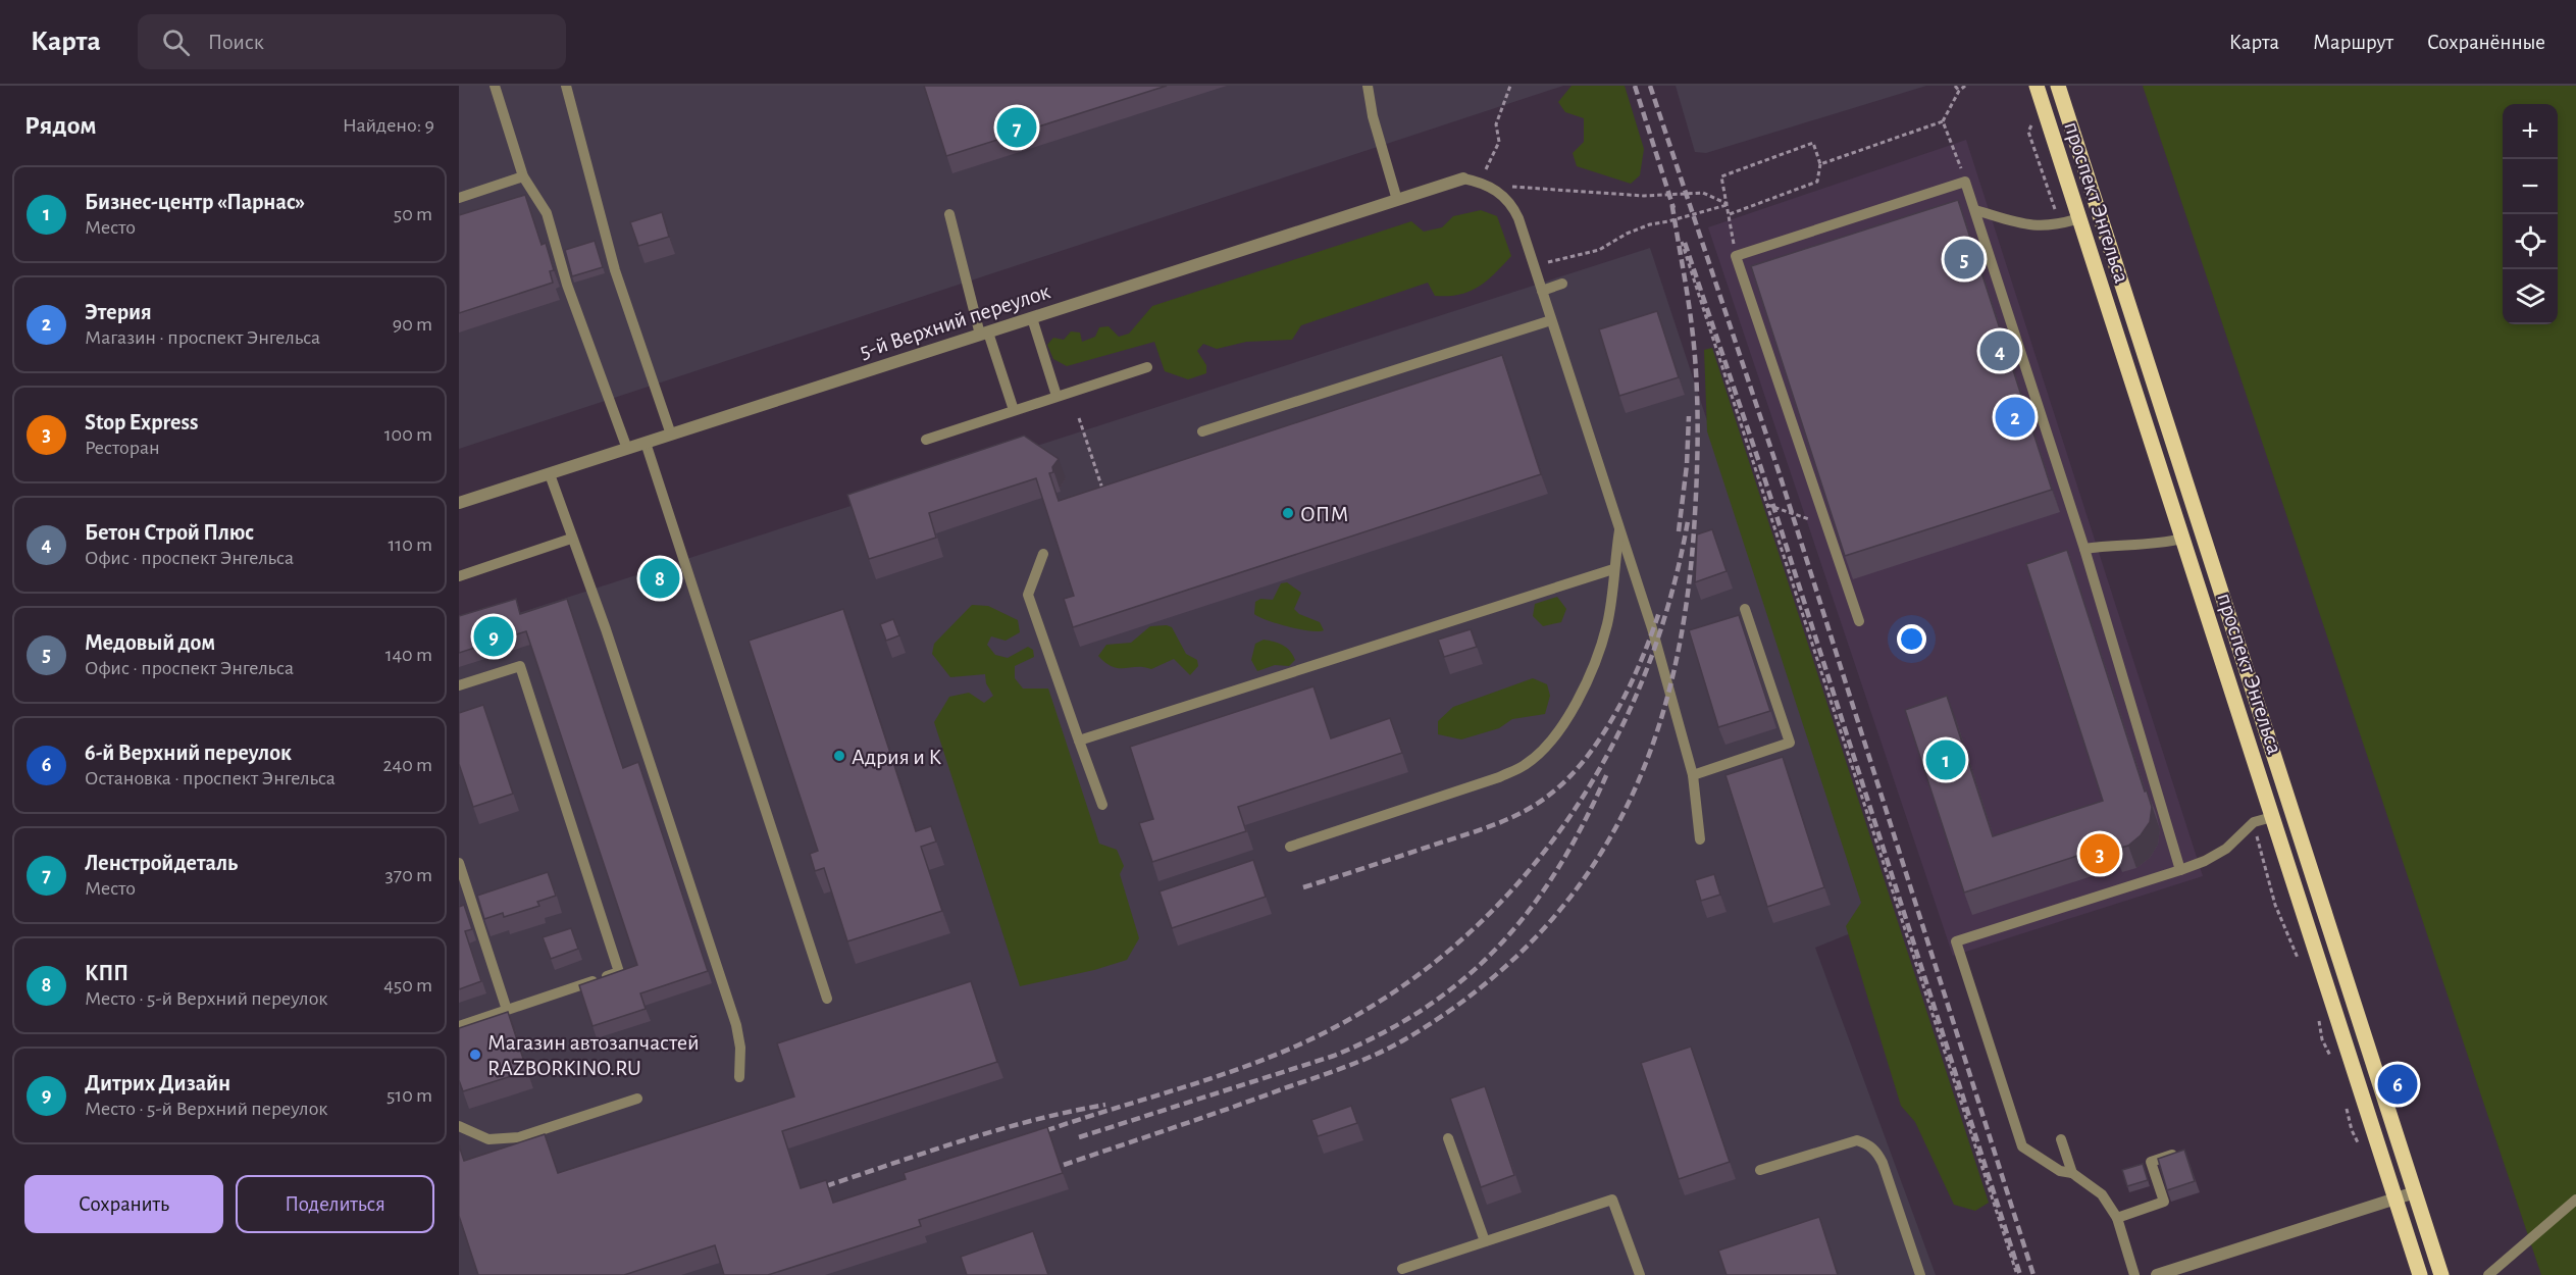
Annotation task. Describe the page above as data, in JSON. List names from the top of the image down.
{
  "streets": {
    "main road": ["проспект Энгельса"],
    "street": ["5-й Верхний переулок"]
  },
  "places": ["ОПМ", "Адрия и К", "Магазин автозапчастей RAZBORKINO.RU"],
  "page": {
    "header": "Карта",
    "search": "Поиск",
    "nav": ["Карта", "Маршрут", "Сохранённые"],
    "heading": ["Рядом", "Найдено: 9"],
    "map_buttons": ["+", "−"],
    "pins": [
      "7",
      "5",
      "4",
      "2",
      "8",
      "9",
      "1",
      "3",
      "6"
    ],
    "list": [
      {
        "mark": "1",
        "name": "Бизнес-центр «Парнас»",
        "note": "Место",
        "value": "50 m"
      },
      {
        "mark": "2",
        "name": "Этерия",
        "note": "Магазин · проспект Энгельса",
        "value": "90 m"
      },
      {
        "mark": "3",
        "name": "Stop Express",
        "note": "Ресторан",
        "value": "100 m"
      },
      {
        "mark": "4",
        "name": "Бетон Строй Плюс",
        "note": "Офис · проспект Энгельса",
        "value": "110 m"
      },
      {
        "mark": "5",
        "name": "Медовый дом",
        "note": "Офис · проспект Энгельса",
        "value": "140 m"
      },
      {
        "mark": "6",
        "name": "6-й Верхний переулок",
        "note": "Остановка · проспект Энгельса",
        "value": "240 m"
      },
      {
        "mark": "7",
        "name": "Ленстройдеталь",
        "note": "Место",
        "value": "370 m"
      },
      {
        "mark": "8",
        "name": "КПП",
        "note": "Место · 5-й Верхний переулок",
        "value": "450 m"
      },
      {
        "mark": "9",
        "name": "Дитрих Дизайн",
        "note": "Место · 5-й Верхний переулок",
        "value": "510 m"
      }
    ],
    "buttons": ["Сохранить", "Поделиться"]
  }
}
